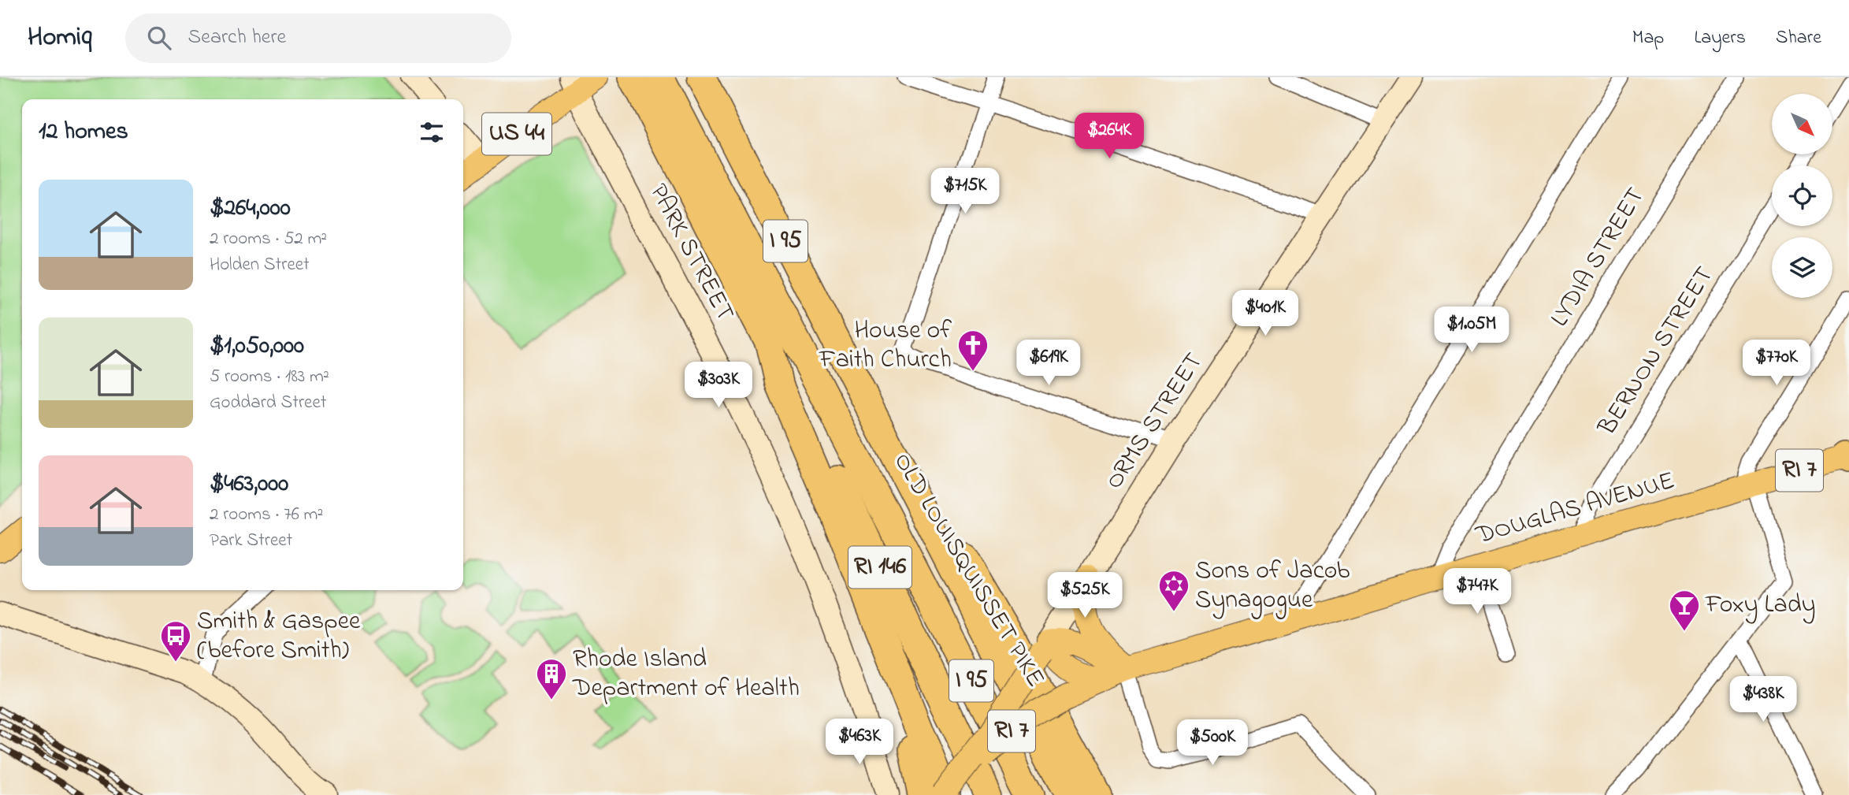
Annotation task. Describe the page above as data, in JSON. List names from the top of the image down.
{
  "streets": {
    "highway": ["I 95", "RI 146", "OLD LOUISQUISSET PIKE"],
    "main road": [
      "US 44",
      "ORMS STREET",
      "RI 7",
      "DOUGLAS AVENUE"
    ],
    "street": ["PARK STREET", "LYDIA STREET", "BERNON STREET"]
  },
  "crossings": [
    ["US 44", "PARK STREET"],
    ["I 95", "OLD LOUISQUISSET PIKE"],
    ["LYDIA STREET", "DOUGLAS AVENUE"],
    ["BERNON STREET", "DOUGLAS AVENUE"],
    ["ORMS STREET", "DOUGLAS AVENUE"]
  ],
  "places": {
    "church": ["House of Faith Church"],
    "synagogue": ["Sons of Jacob Synagogue"],
    "bar": ["Foxy Lady"],
    "bus stop": ["Smith & Gaspee (before Smith)"],
    "building": ["Rhode Island Department of Health"]
  },
  "north": "bottom right",
  "page": {
    "header": "Homiq",
    "search": "Search here",
    "nav": ["Map", "Layers", "Share"],
    "heading": "12 homes",
    "price": [
      "$264K",
      "$715K",
      "$401K",
      "$1.05M",
      "$619K",
      "$770K",
      "$303K",
      "$747K",
      "$525K",
      "$438K",
      "$463K",
      "$500K"
    ],
    "list": [
      {
        "name": "$264,000",
        "note": "2 rooms · 52 m² · Holden Street"
      },
      {
        "name": "$1,050,000",
        "note": "5 rooms · 183 m² · Goddard Street"
      },
      {
        "name": "$463,000",
        "note": "2 rooms · 76 m² · Park Street"
      }
    ]
  }
}
